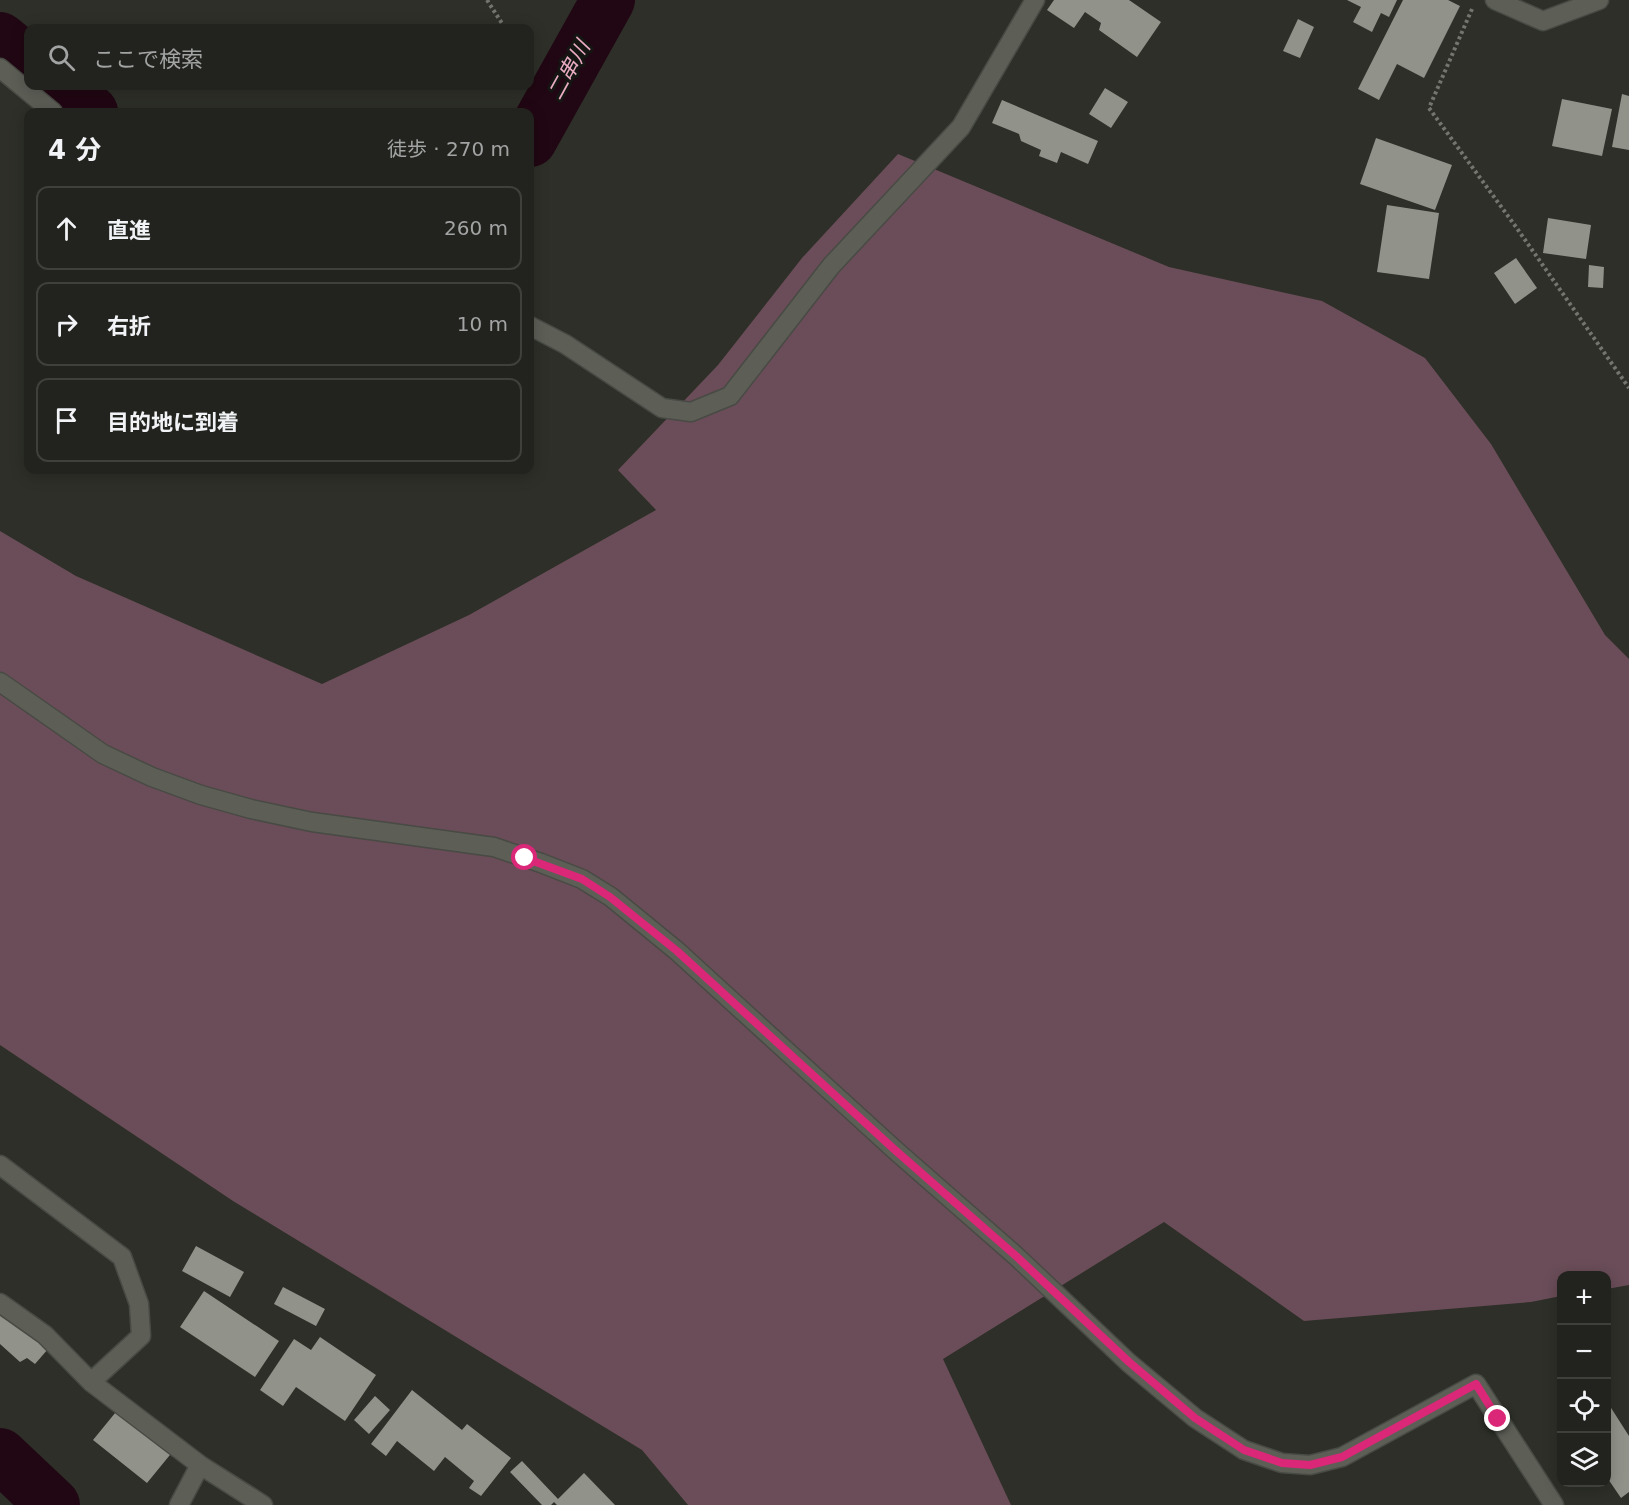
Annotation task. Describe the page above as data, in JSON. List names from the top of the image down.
{
  "water": ["二串川"],
  "page": {
    "search": "ここで検索",
    "heading": ["4 分", "徒歩 · 270 m"],
    "list": [
      ["直進", "260 m"],
      ["右折", "10 m"],
      "目的地に到着"
    ],
    "map_buttons": ["+", "−"]
  }
}
